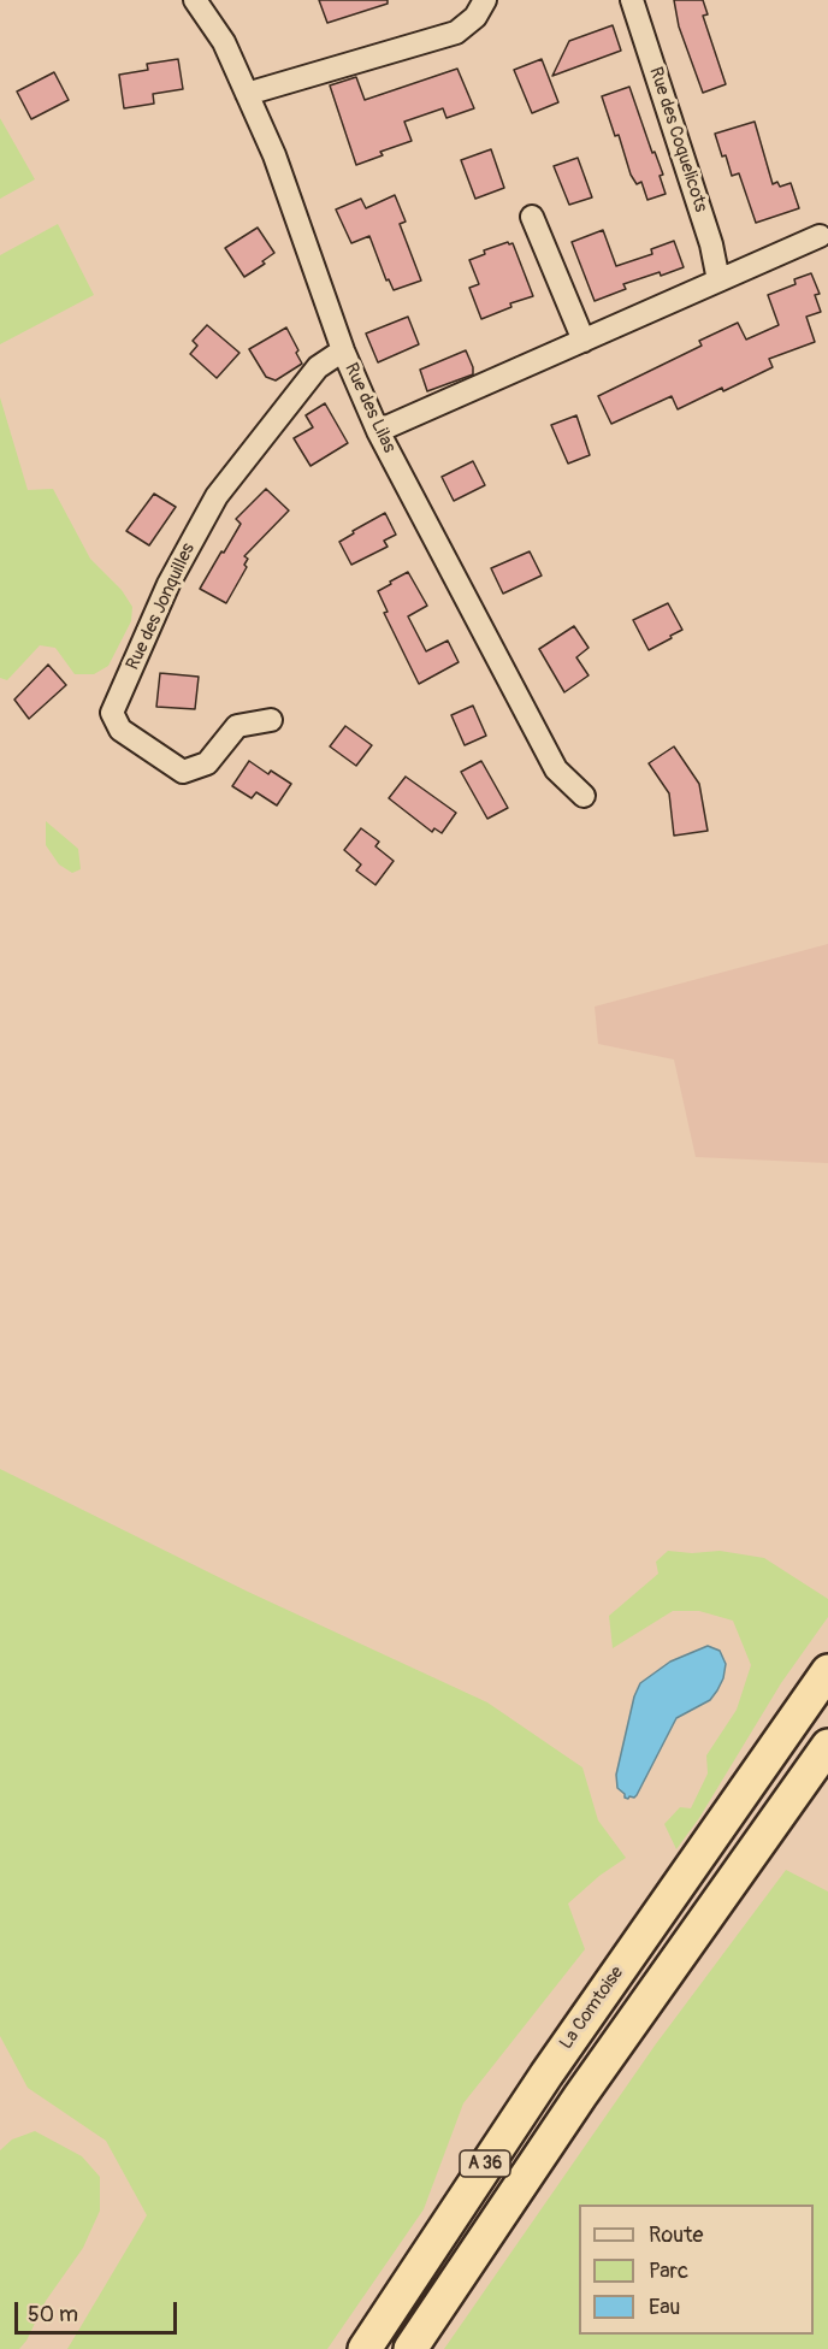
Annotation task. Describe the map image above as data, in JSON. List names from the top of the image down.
{
  "streets": {
    "highway": ["La Comtoise", "A 36"],
    "street": ["Rue des Coquelicots", "Rue des Lilas", "Rue des Jonquilles"]
  },
  "crossings": [
    ["Rue des Lilas", "Rue des Jonquilles"]
  ],
  "legend": ["Route", "Parc", "Eau"],
  "scale_bar": "50 m"
}
